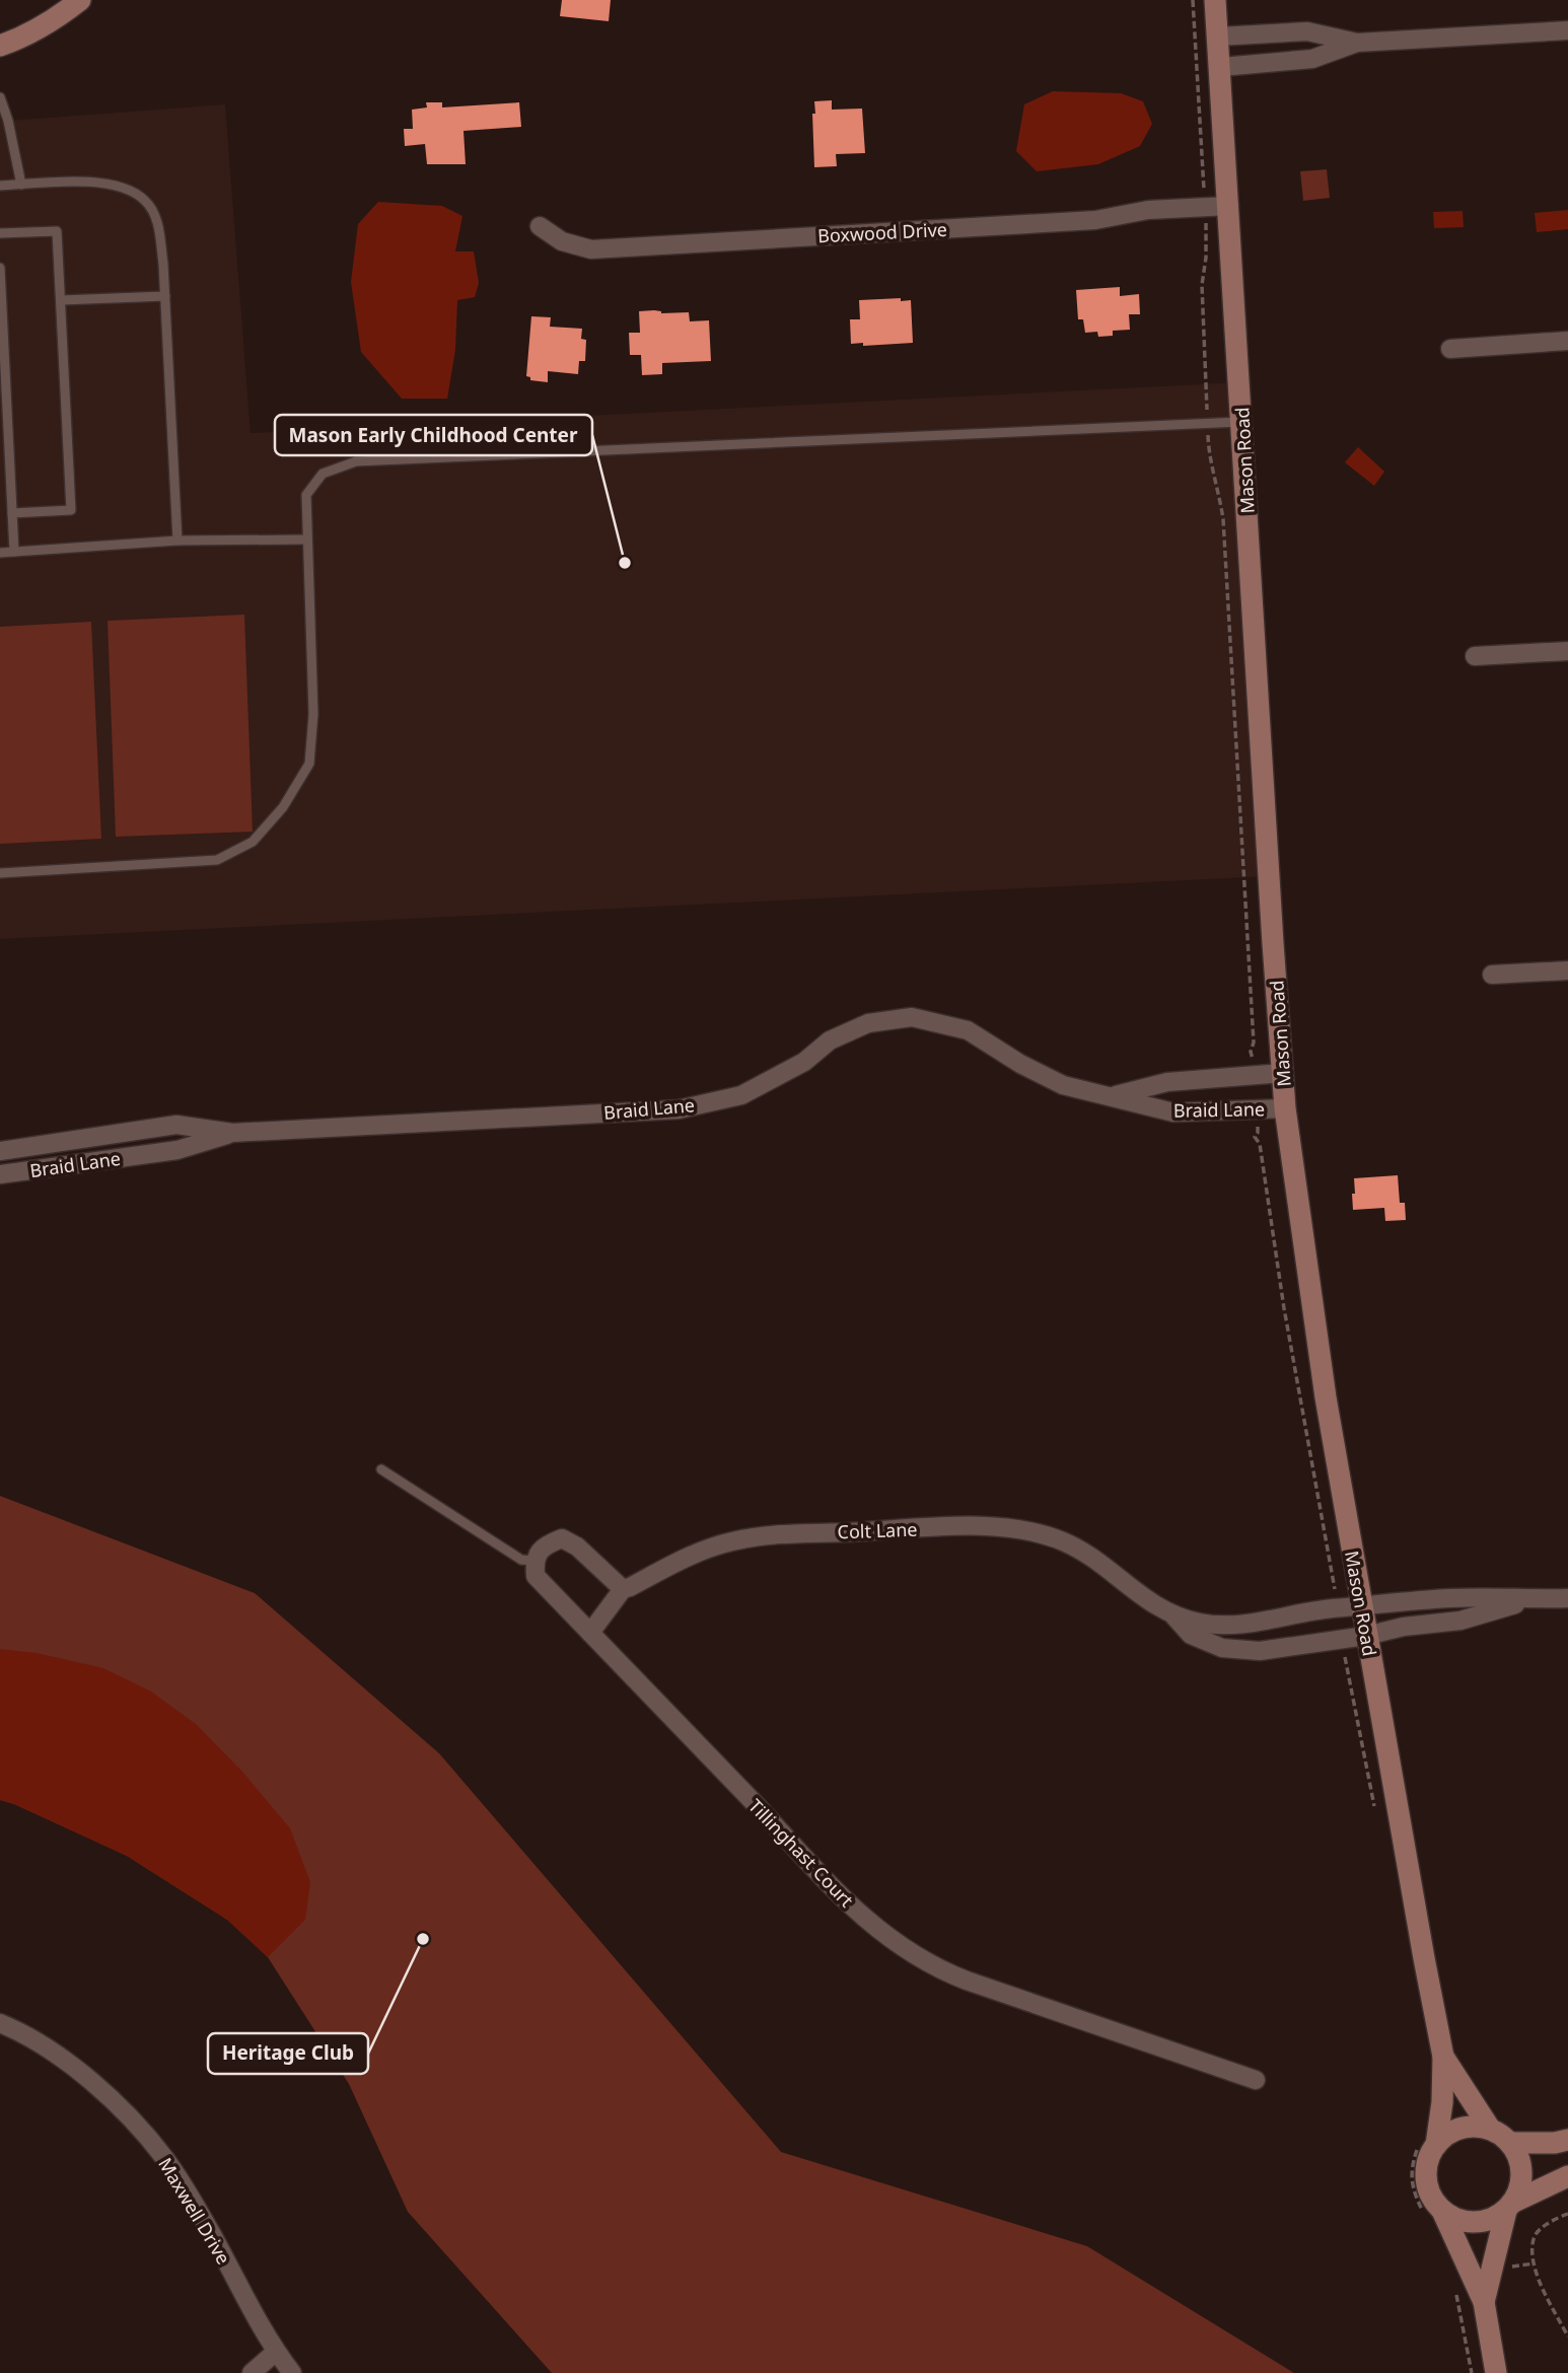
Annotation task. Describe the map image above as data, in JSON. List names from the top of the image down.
{
  "streets": {
    "main road": ["Mason Road"],
    "street": [
      "Boxwood Drive",
      "Braid Lane",
      "Colt Lane",
      "Tillinghast Court",
      "Maxwell Drive"
    ]
  },
  "crossings": [
    ["Boxwood Drive", "Mason Road"],
    ["Mason Road", "Braid Lane"],
    ["Mason Road", "Colt Lane"]
  ],
  "places": ["Mason Early Childhood Center", "Heritage Club"]
}
